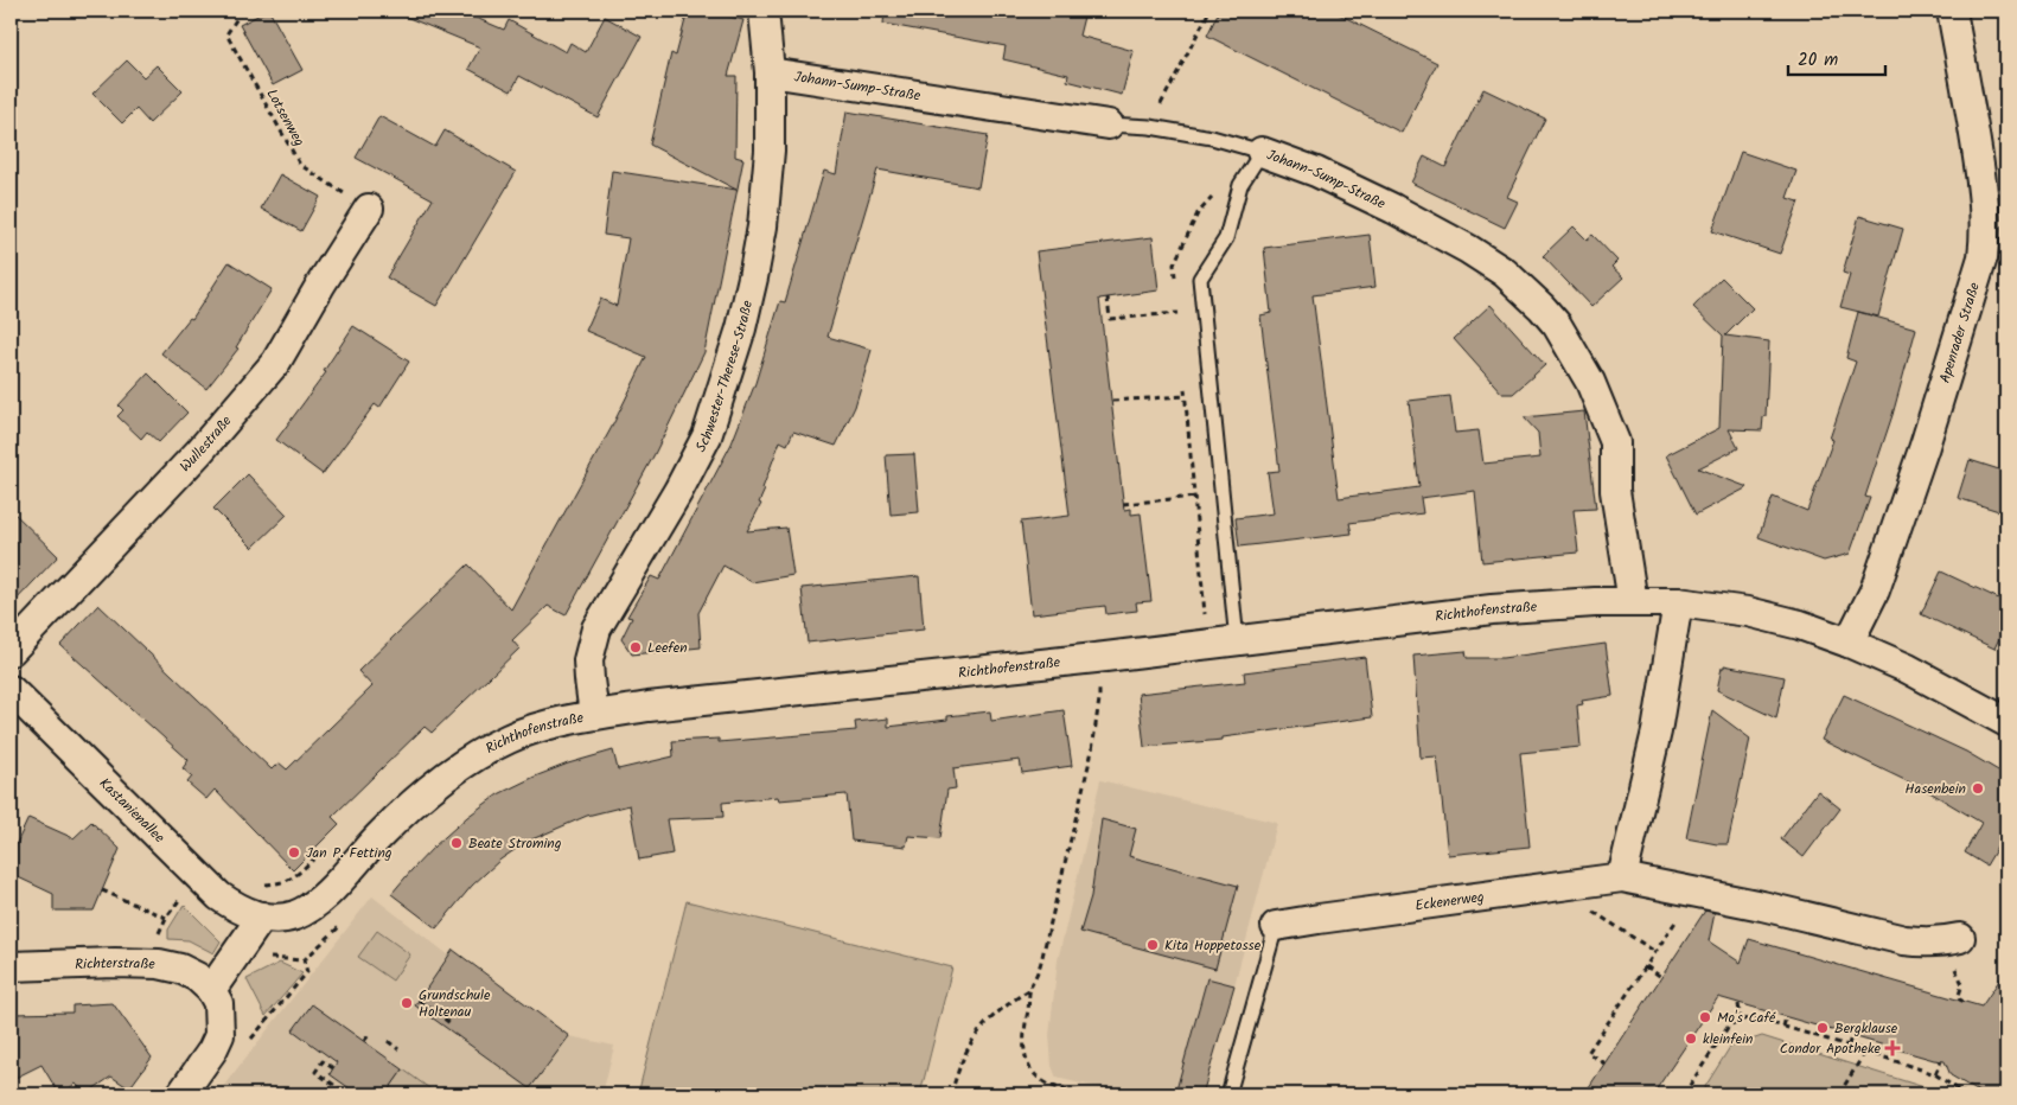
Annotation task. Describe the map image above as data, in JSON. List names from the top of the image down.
{
  "streets": {
    "street": [
      "Johann-Sump-Straße",
      "Apenrader Straße",
      "Schwester-Therese-Straße",
      "Wullestraße",
      "Richthofenstraße",
      "Kastanienallee",
      "Eckenerweg",
      "Richterstraße"
    ],
    "path": ["Lotsenweg"]
  },
  "crossings": [
    ["Johann-Sump-Straße", "Schwester-Therese-Straße"],
    ["Johann-Sump-Straße", "Richthofenstraße"],
    ["Lotsenweg", "Wullestraße"],
    ["Apenrader Straße", "Richthofenstraße"],
    ["Schwester-Therese-Straße", "Richthofenstraße"],
    ["Richthofenstraße", "Kastanienallee"]
  ],
  "places": {
    "other": [
      "Leefen",
      "Hasenbein",
      "Beate Stroming",
      "Jan P. Fetting",
      "Kita Hoppetosse",
      "Grundschule Holtenau",
      "Mo's Café",
      "Bergklause",
      "kleinfein"
    ],
    "health": ["Condor Apotheke"]
  },
  "scale_bar": "20 m"
}
